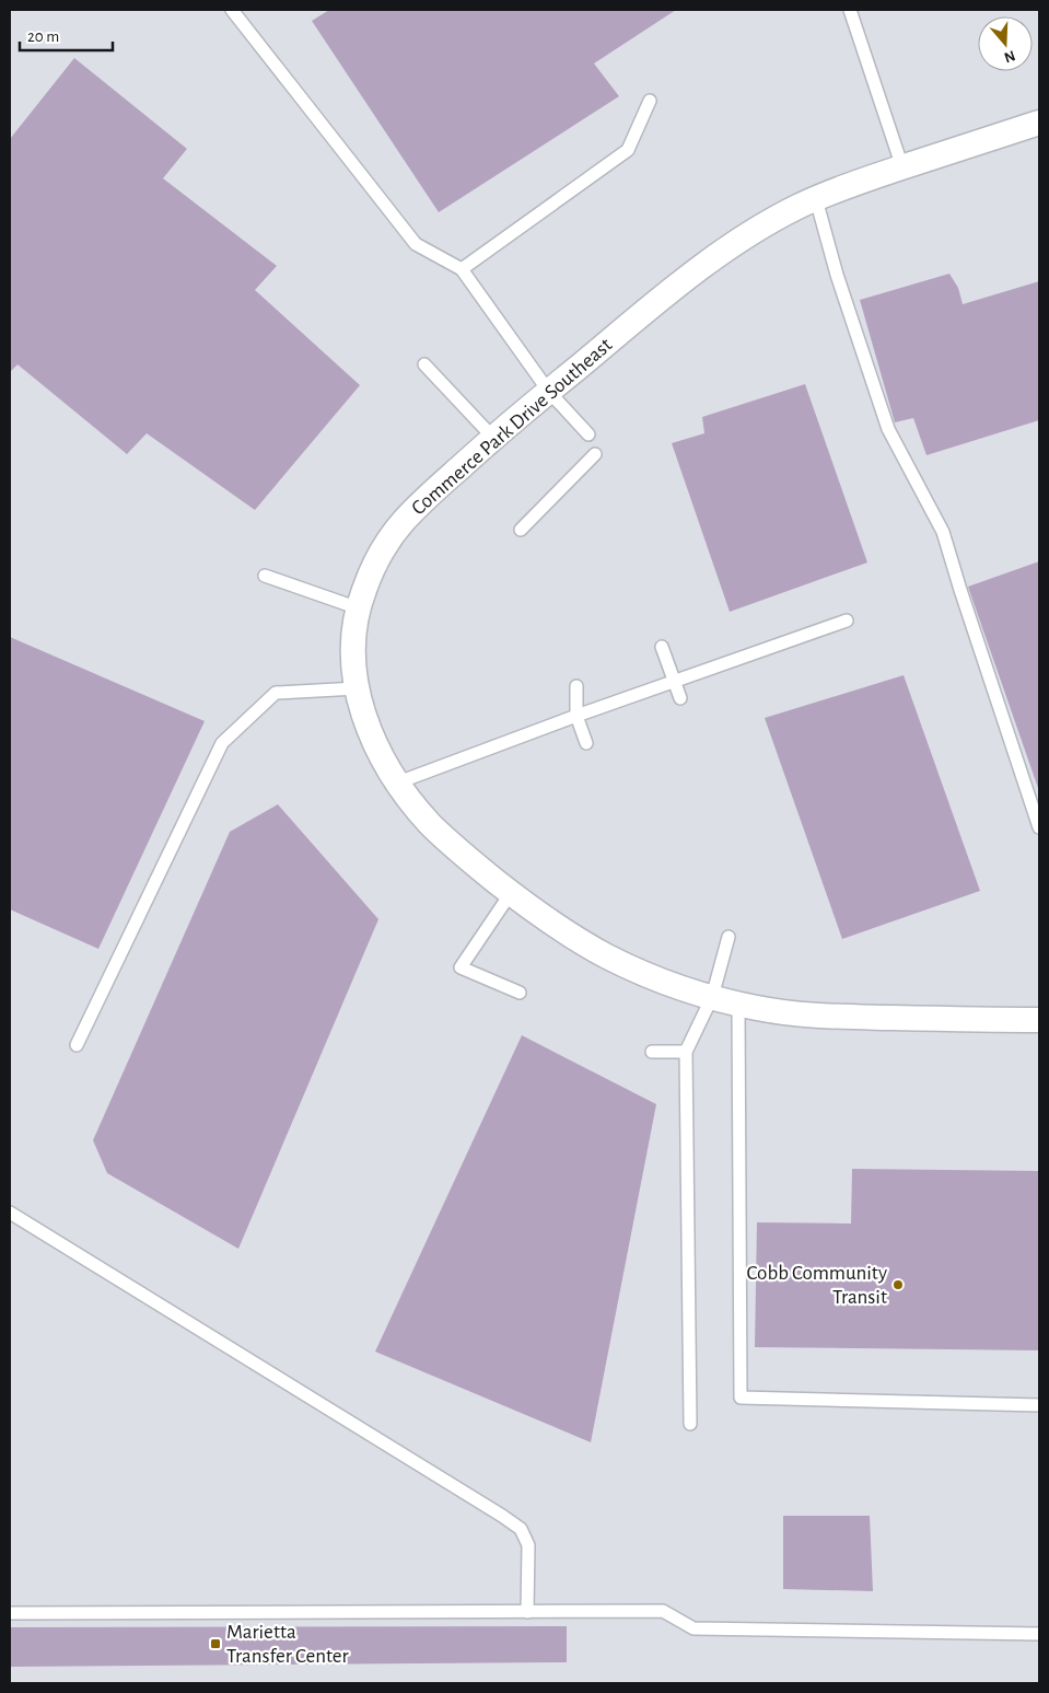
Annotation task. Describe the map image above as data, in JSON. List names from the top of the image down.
{
  "streets": {
    "street": ["Commerce Park Drive Southeast"]
  },
  "places": {
    "other": ["Cobb Community Transit"],
    "transit": ["Marietta Transfer Center"]
  },
  "scale_bar": "20 m",
  "north": "bottom"
}
